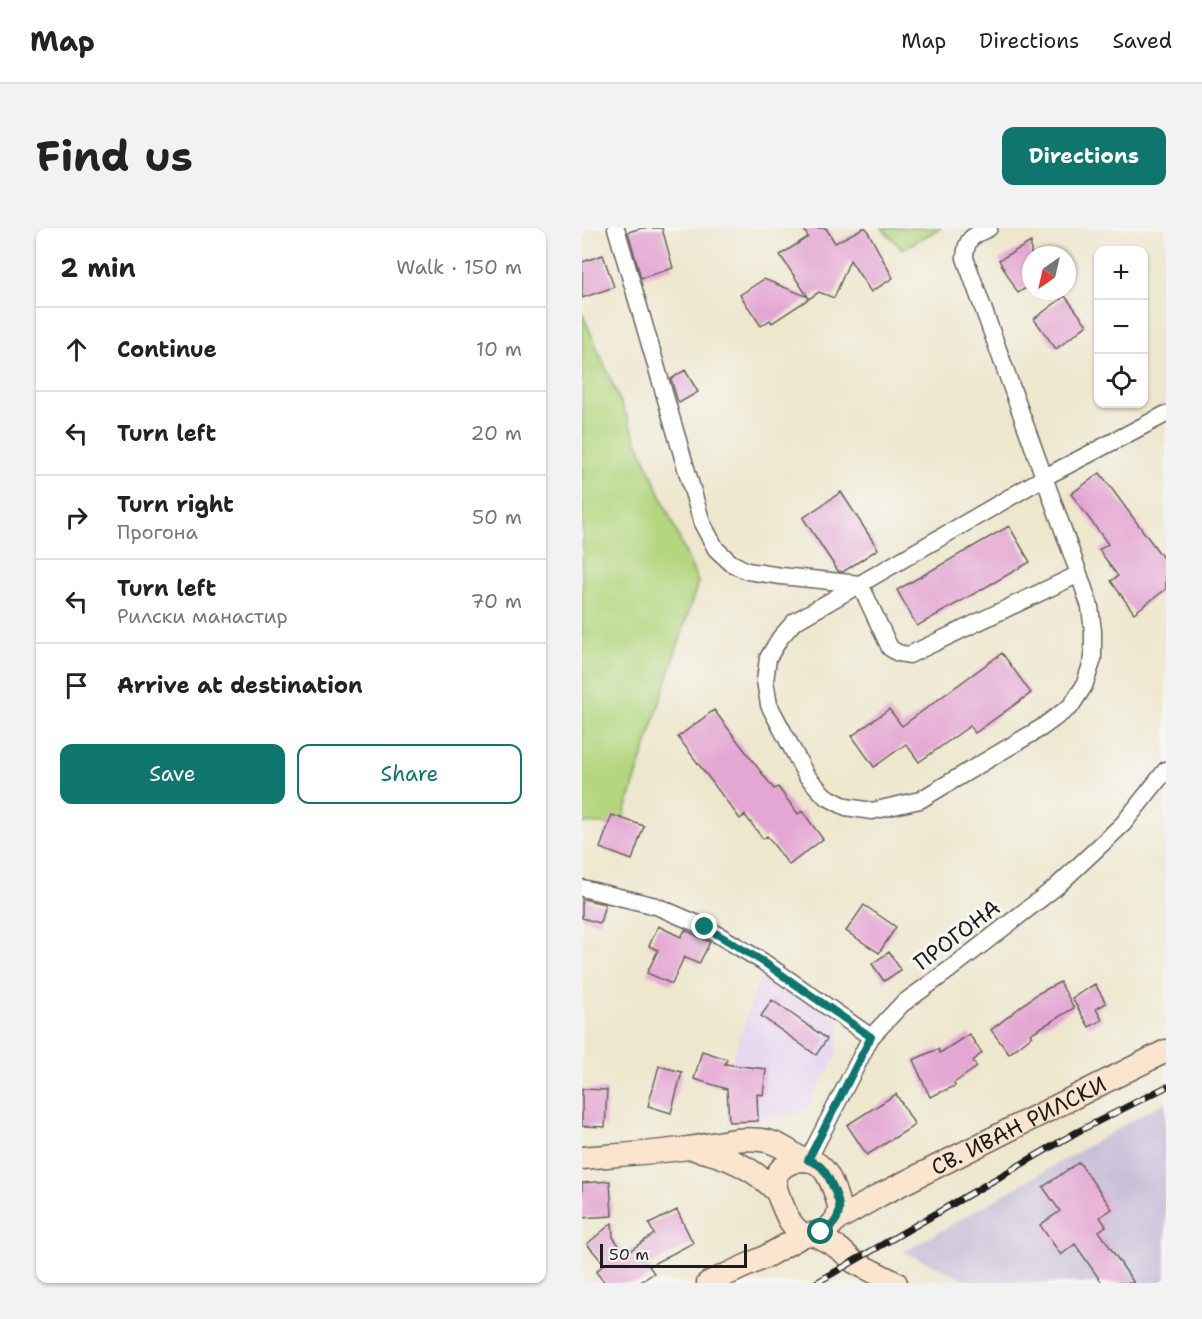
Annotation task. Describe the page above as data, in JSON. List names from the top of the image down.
{
  "streets": {
    "street": ["ПРОГОНА", "СВ. ИВАН РИЛСКИ"]
  },
  "crossings": [
    ["ПРОГОНА", "СВ. ИВАН РИЛСКИ"]
  ],
  "scale_bar": "50 m",
  "north": "bottom left",
  "page": {
    "header": "Map",
    "nav": ["Map", "Directions", "Saved"],
    "buttons": [
      "Directions",
      ["Save", "Share"]
    ],
    "title": "Find us",
    "heading": ["2 min", "Walk · 150 m"],
    "map_buttons": ["+", "−"],
    "list": [
      ["Continue", "10 m"],
      ["Turn left", "20 m"],
      ["Turn right", "Прогона", "50 m"],
      ["Turn left", "Рилски манастир", "70 m"],
      "Arrive at destination"
    ],
    "scale": "50 m"
  }
}
